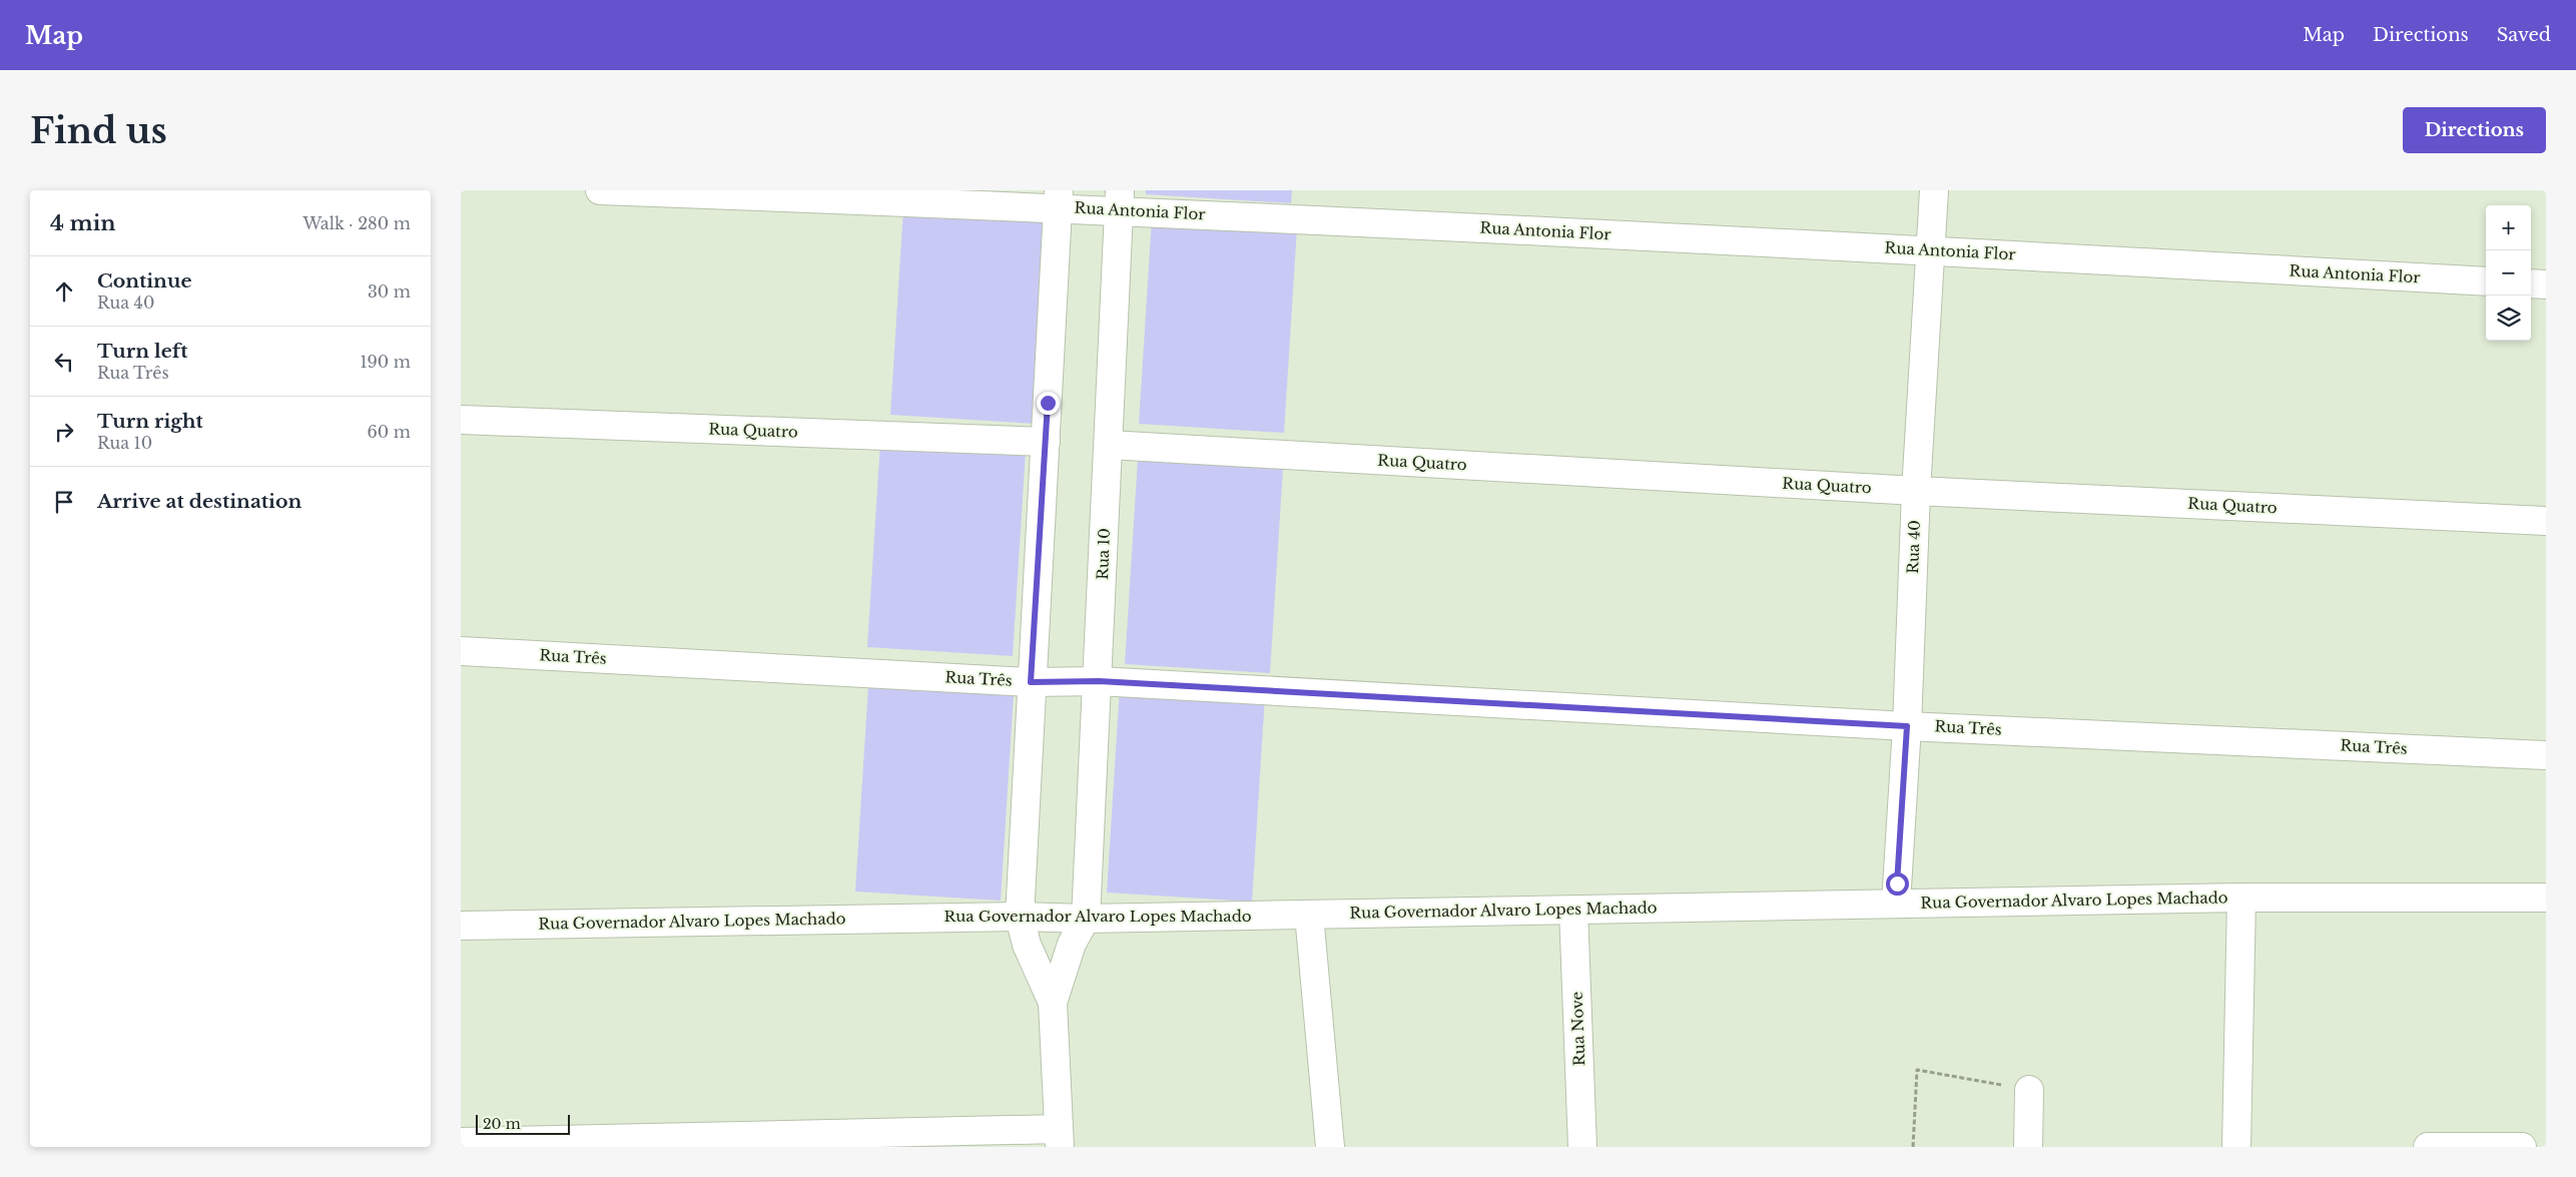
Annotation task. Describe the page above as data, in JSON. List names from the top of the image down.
{
  "streets": {
    "street": [
      "Rua Antonia Flor",
      "Rua Quatro",
      "Rua 40",
      "Rua 10",
      "Rua Três",
      "Rua Governador Alvaro Lopes Machado",
      "Rua Nove"
    ]
  },
  "crossings": [
    ["Rua Antonia Flor", "Rua 40"],
    ["Rua Antonia Flor", "Rua 10"],
    ["Rua Quatro", "Rua 40"],
    ["Rua Quatro", "Rua 10"],
    ["Rua 40", "Rua Três"],
    ["Rua 40", "Rua Governador Alvaro Lopes Machado"],
    ["Rua 10", "Rua Três"],
    ["Rua 10", "Rua Governador Alvaro Lopes Machado"],
    ["Rua Governador Alvaro Lopes Machado", "Rua Nove"]
  ],
  "scale_bar": "20 m",
  "page": {
    "header": "Map",
    "nav": ["Map", "Directions", "Saved"],
    "buttons": "Directions",
    "title": "Find us",
    "heading": ["4 min", "Walk · 280 m"],
    "map_buttons": ["+", "−"],
    "list": [
      ["Continue", "Rua 40", "30 m"],
      ["Turn left", "Rua Três", "190 m"],
      ["Turn right", "Rua 10", "60 m"],
      "Arrive at destination"
    ],
    "scale": "20 m"
  }
}
